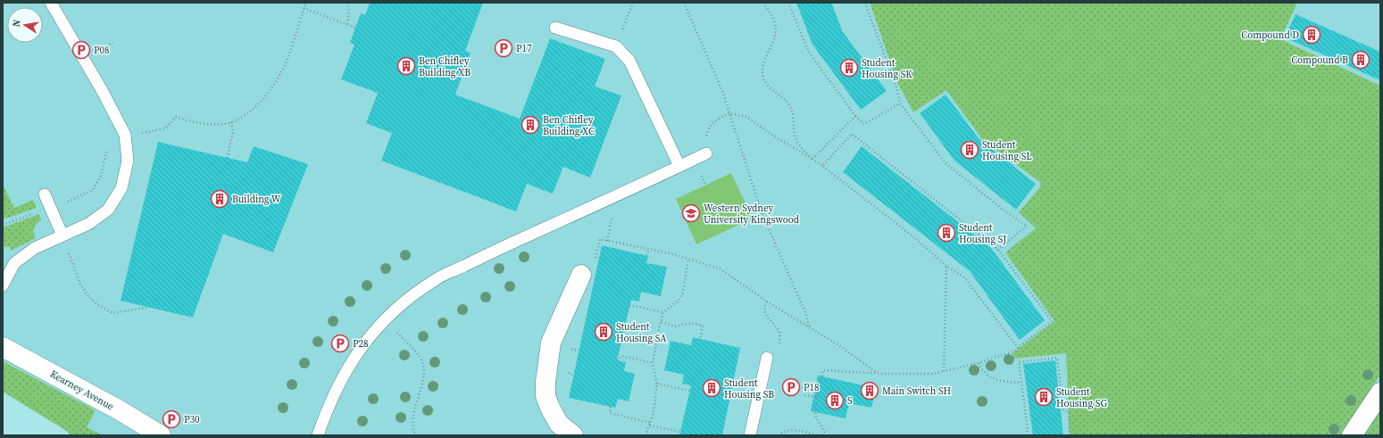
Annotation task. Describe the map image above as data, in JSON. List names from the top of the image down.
{
  "streets": {
    "street": ["Kearney Avenue"]
  },
  "places": {
    "building": [
      "Compound D",
      "Compound B",
      "Ben Chifley Building XB",
      "Student Housing SK",
      "Ben Chifley Building XC",
      "Student Housing SL",
      "Building W",
      "Student Housing SJ",
      "Student Housing SA",
      "Student Housing SB",
      "Main Switch SH",
      "Student Housing SG",
      "S"
    ],
    "parking": [
      "P17",
      "P08",
      "P28",
      "P18",
      "P30"
    ],
    "school or university": ["Western Sydney University Kingswood"]
  },
  "north": "left"
}
